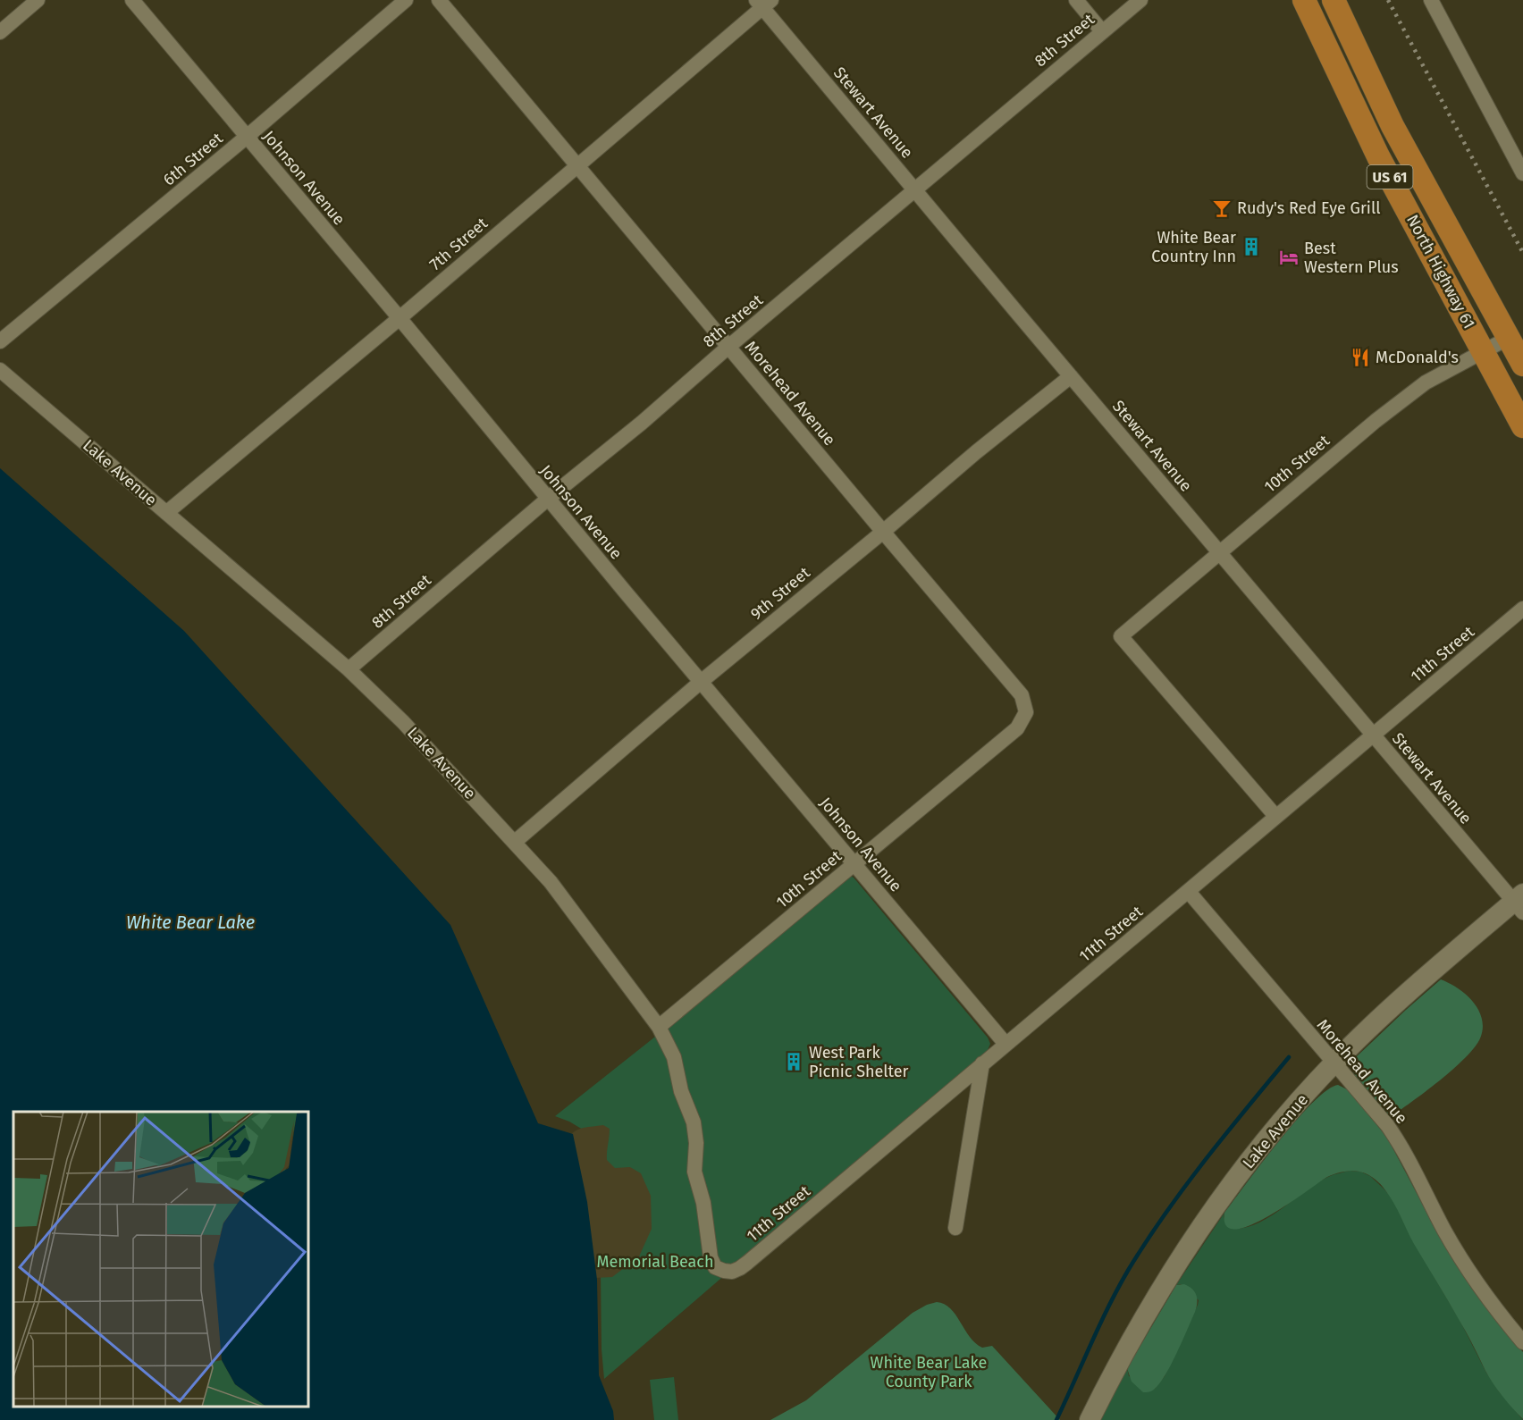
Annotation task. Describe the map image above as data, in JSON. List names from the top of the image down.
{
  "streets": {
    "main road": ["US 61", "North Highway 61", "Lake Avenue"],
    "street": [
      "8th Street",
      "Stewart Avenue",
      "6th Street",
      "Johnson Avenue",
      "7th Street",
      "Morehead Avenue",
      "10th Street",
      "9th Street",
      "11th Street"
    ]
  },
  "crossings": [
    ["8th Street", "Stewart Avenue"],
    ["8th Street", "Johnson Avenue"],
    ["8th Street", "Morehead Avenue"],
    ["8th Street", "Lake Avenue"],
    ["Stewart Avenue", "7th Street"],
    ["Stewart Avenue", "10th Street"],
    ["Stewart Avenue", "Lake Avenue"],
    ["Stewart Avenue", "9th Street"],
    ["Stewart Avenue", "11th Street"],
    ["6th Street", "Johnson Avenue"],
    ["Johnson Avenue", "7th Street"],
    ["Johnson Avenue", "10th Street"],
    ["Johnson Avenue", "9th Street"],
    ["Johnson Avenue", "11th Street"],
    ["7th Street", "Morehead Avenue"],
    ["7th Street", "Lake Avenue"],
    ["North Highway 61", "10th Street"],
    ["Morehead Avenue", "10th Street"],
    ["Morehead Avenue", "Lake Avenue"],
    ["Morehead Avenue", "9th Street"],
    ["Morehead Avenue", "11th Street"],
    ["10th Street", "Lake Avenue"],
    ["10th Street", "11th Street"],
    ["Lake Avenue", "9th Street"],
    ["Lake Avenue", "11th Street"]
  ],
  "water": ["White Bear Lake"],
  "parks": ["Memorial Beach", "White Bear Lake County Park"],
  "places": {
    "bar": ["Rudy's Red Eye Grill"],
    "building": ["White Bear Country Inn", "West Park Picnic Shelter"],
    "hotel": ["Best Western Plus"],
    "restaurant": ["McDonald's"]
  }
}
